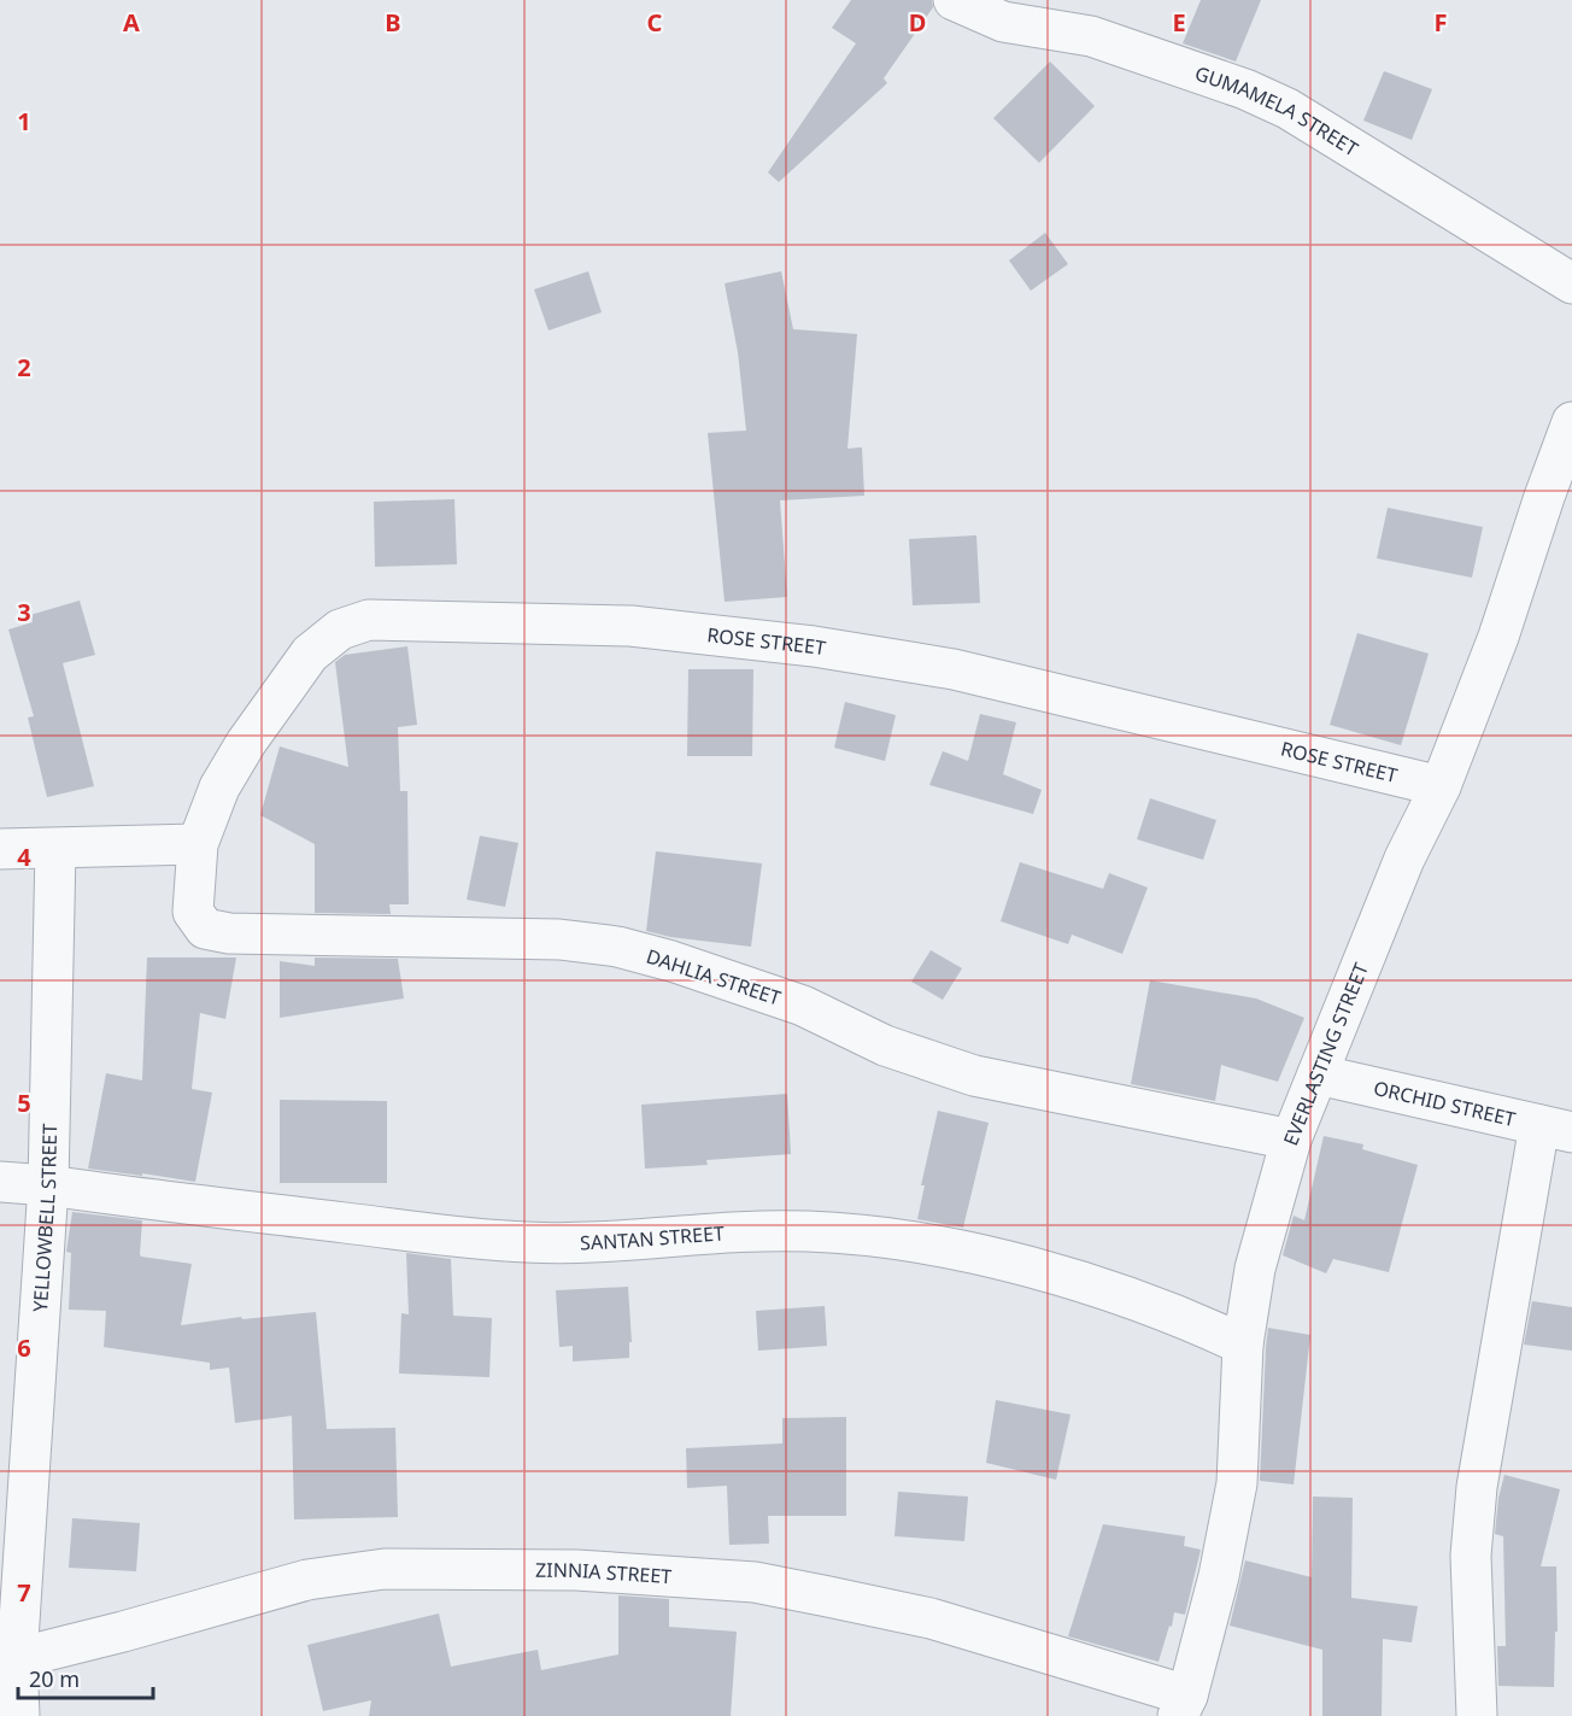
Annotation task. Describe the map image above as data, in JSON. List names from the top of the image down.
{
  "streets": {
    "street": [
      "GUMAMELA STREET",
      "ROSE STREET",
      "DAHLIA STREET",
      "EVERLASTING STREET",
      "ORCHID STREET",
      "YELLOWBELL STREET",
      "SANTAN STREET",
      "ZINNIA STREET"
    ]
  },
  "crossings": [
    ["ROSE STREET", "DAHLIA STREET"],
    ["ROSE STREET", "EVERLASTING STREET"],
    ["DAHLIA STREET", "EVERLASTING STREET"],
    ["EVERLASTING STREET", "ORCHID STREET"],
    ["EVERLASTING STREET", "SANTAN STREET"],
    ["EVERLASTING STREET", "ZINNIA STREET"],
    ["YELLOWBELL STREET", "SANTAN STREET"],
    ["YELLOWBELL STREET", "ZINNIA STREET"]
  ],
  "scale_bar": "20 m",
  "grid": {
    "columns": [
      "A",
      "B",
      "C",
      "D",
      "E",
      "F"
    ],
    "rows": [
      "1",
      "2",
      "3",
      "4",
      "5",
      "6",
      "7"
    ]
  }
}
